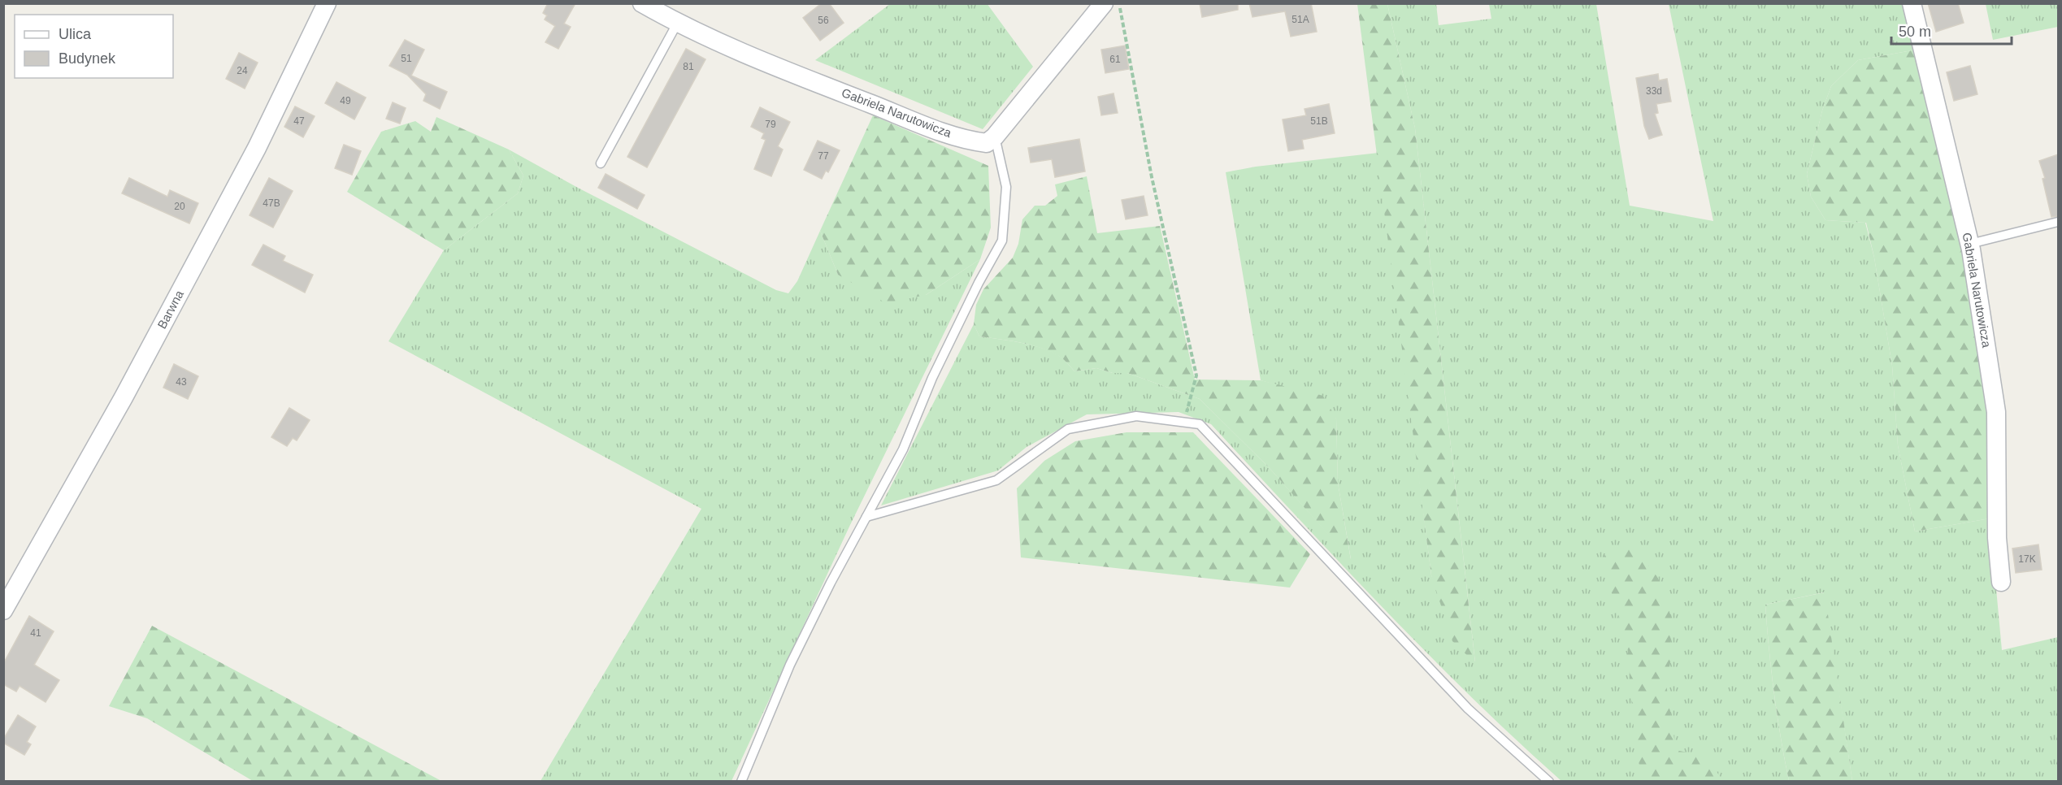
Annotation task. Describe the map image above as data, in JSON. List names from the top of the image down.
{
  "streets": {
    "street": ["Gabriela Narutowicza", "Barwna"]
  },
  "house_numbers": [
    "51A",
    "56",
    "51",
    "61",
    "81",
    "24",
    "33d",
    "49",
    "47",
    "51B",
    "79",
    "77",
    "47B",
    "20",
    "43",
    "17K",
    "41"
  ],
  "legend": ["Ulica", "Budynek"],
  "scale_bar": "50 m"
}
